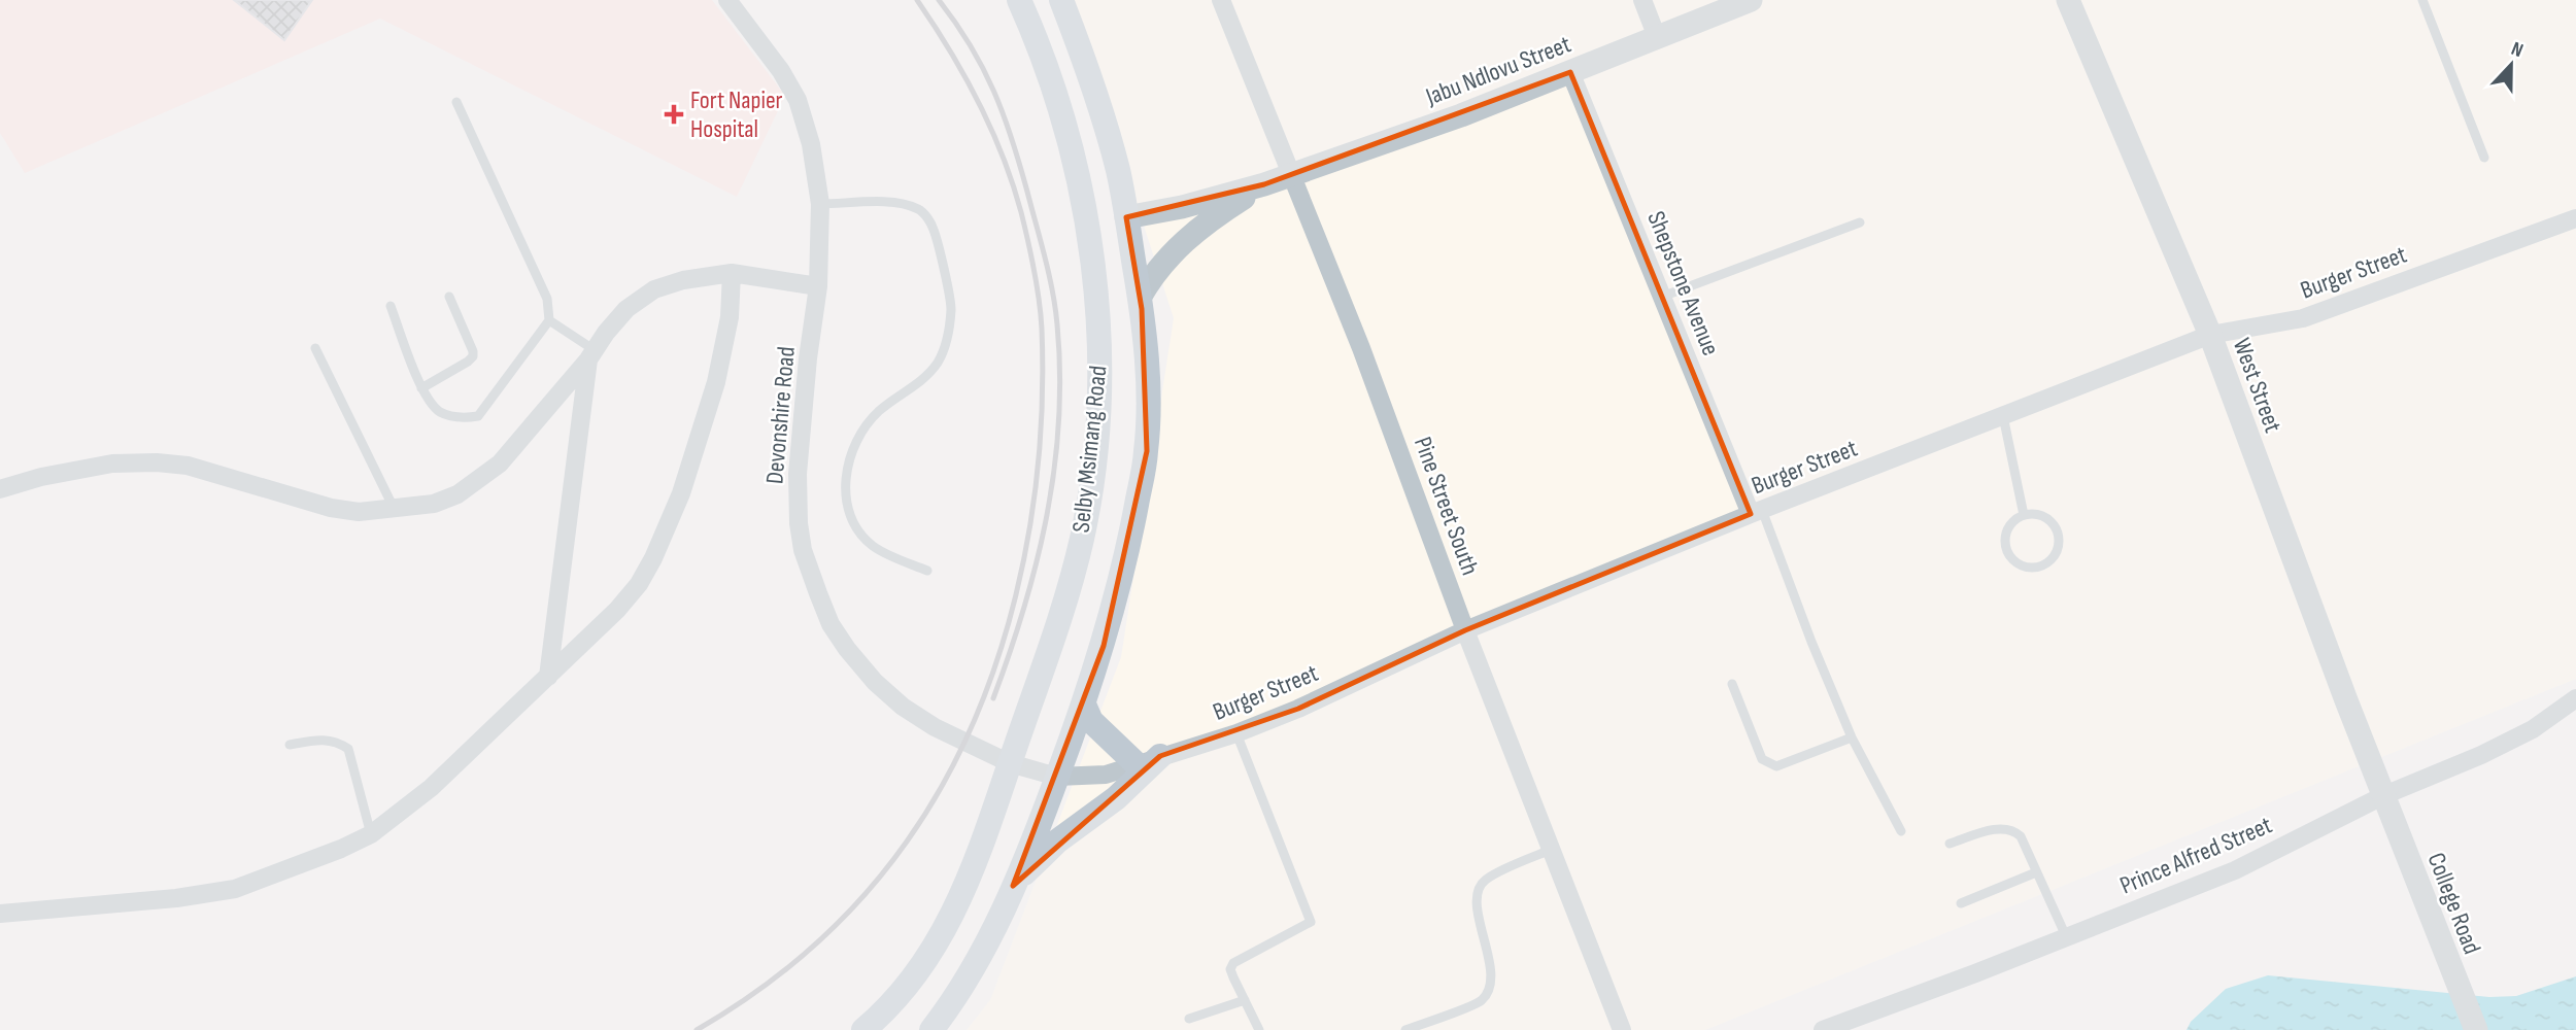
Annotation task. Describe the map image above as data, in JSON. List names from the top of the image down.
{
  "streets": {
    "main road": ["Selby Msimang Road"],
    "street": [
      "Jabu Ndlovu Street",
      "Burger Street",
      "Shepstone Avenue",
      "West Street",
      "Devonshire Road",
      "Pine Street South",
      "Prince Alfred Street",
      "College Road"
    ]
  },
  "crossings": [
    ["Jabu Ndlovu Street", "Shepstone Avenue"],
    ["Jabu Ndlovu Street", "Selby Msimang Road"],
    ["Jabu Ndlovu Street", "Pine Street South"],
    ["Burger Street", "Shepstone Avenue"],
    ["Burger Street", "West Street"],
    ["Burger Street", "Devonshire Road"],
    ["Burger Street", "Selby Msimang Road"],
    ["Burger Street", "Pine Street South"],
    ["West Street", "Prince Alfred Street"],
    ["West Street", "College Road"],
    ["Devonshire Road", "Selby Msimang Road"],
    ["Prince Alfred Street", "College Road"]
  ],
  "places": {
    "health": ["Fort Napier Hospital"]
  },
  "north": "top"
}
